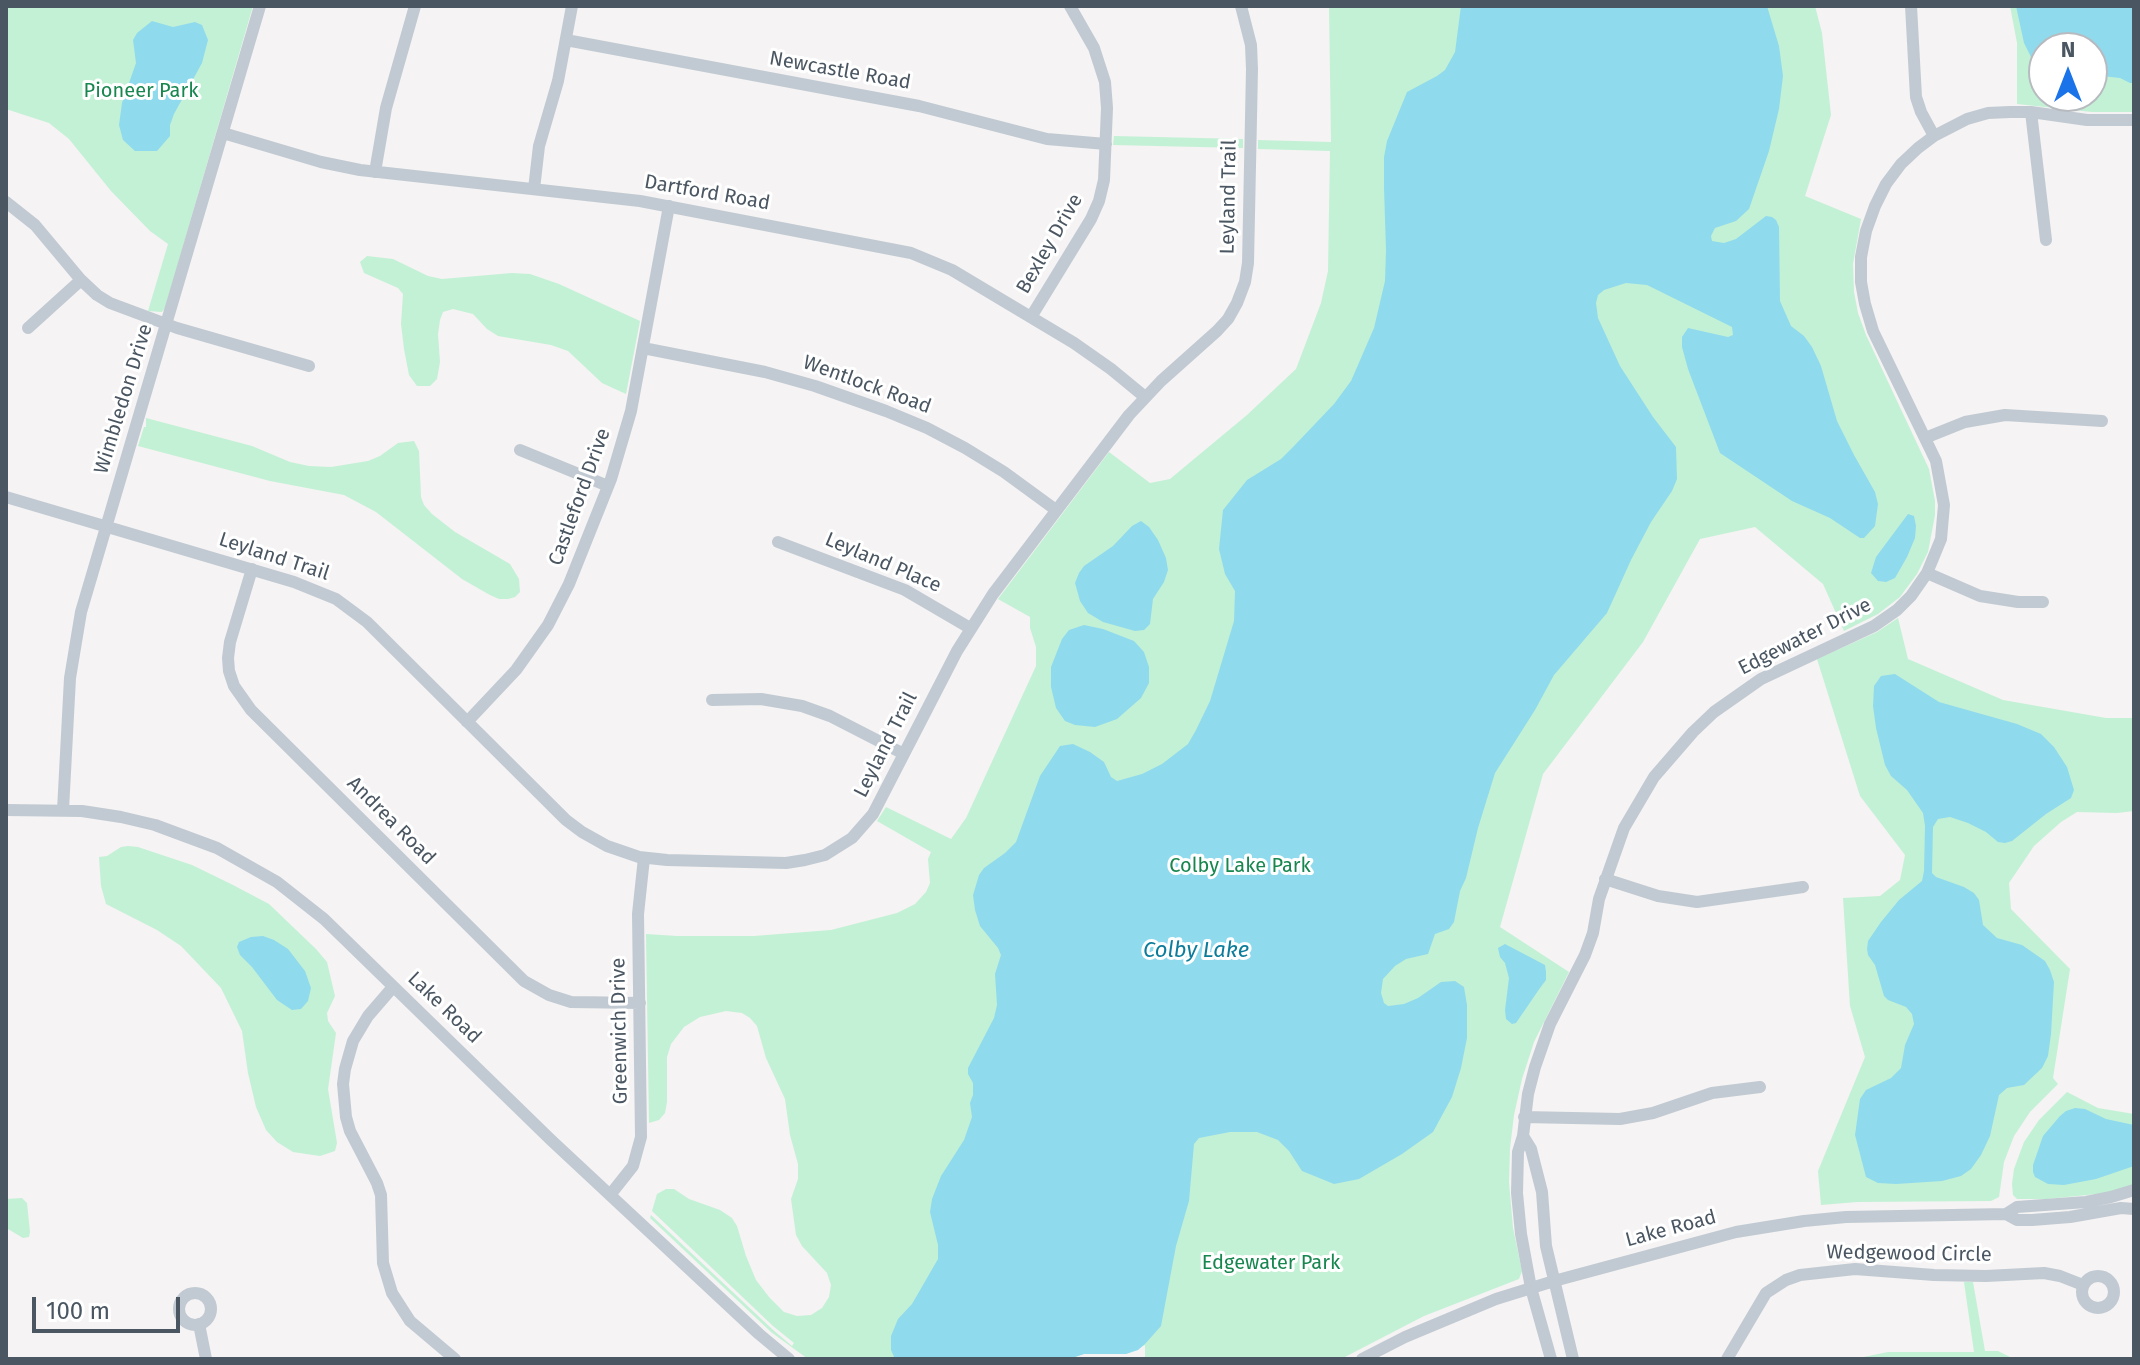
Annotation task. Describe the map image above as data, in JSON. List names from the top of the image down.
{
  "streets": {
    "street": [
      "Newcastle Road",
      "Dartford Road",
      "Leyland Trail",
      "Bexley Drive",
      "Wentlock Road",
      "Wimbledon Drive",
      "Castleford Drive",
      "Leyland Place",
      "Edgewater Drive",
      "Andrea Road",
      "Lake Road",
      "Greenwich Drive",
      "Wedgewood Circle"
    ]
  },
  "crossings": [
    ["Newcastle Road", "Bexley Drive"],
    ["Dartford Road", "Leyland Trail"],
    ["Dartford Road", "Bexley Drive"],
    ["Dartford Road", "Wimbledon Drive"],
    ["Dartford Road", "Castleford Drive"],
    ["Leyland Trail", "Wentlock Road"],
    ["Leyland Trail", "Wimbledon Drive"],
    ["Leyland Trail", "Castleford Drive"],
    ["Leyland Trail", "Leyland Place"],
    ["Leyland Trail", "Andrea Road"],
    ["Leyland Trail", "Greenwich Drive"],
    ["Wentlock Road", "Castleford Drive"],
    ["Wimbledon Drive", "Lake Road"],
    ["Edgewater Drive", "Lake Road"],
    ["Andrea Road", "Greenwich Drive"],
    ["Lake Road", "Greenwich Drive"]
  ],
  "water": ["Colby Lake"],
  "parks": ["Pioneer Park", "Colby Lake Park", "Edgewater Park"],
  "scale_bar": "100 m",
  "north": "top"
}
